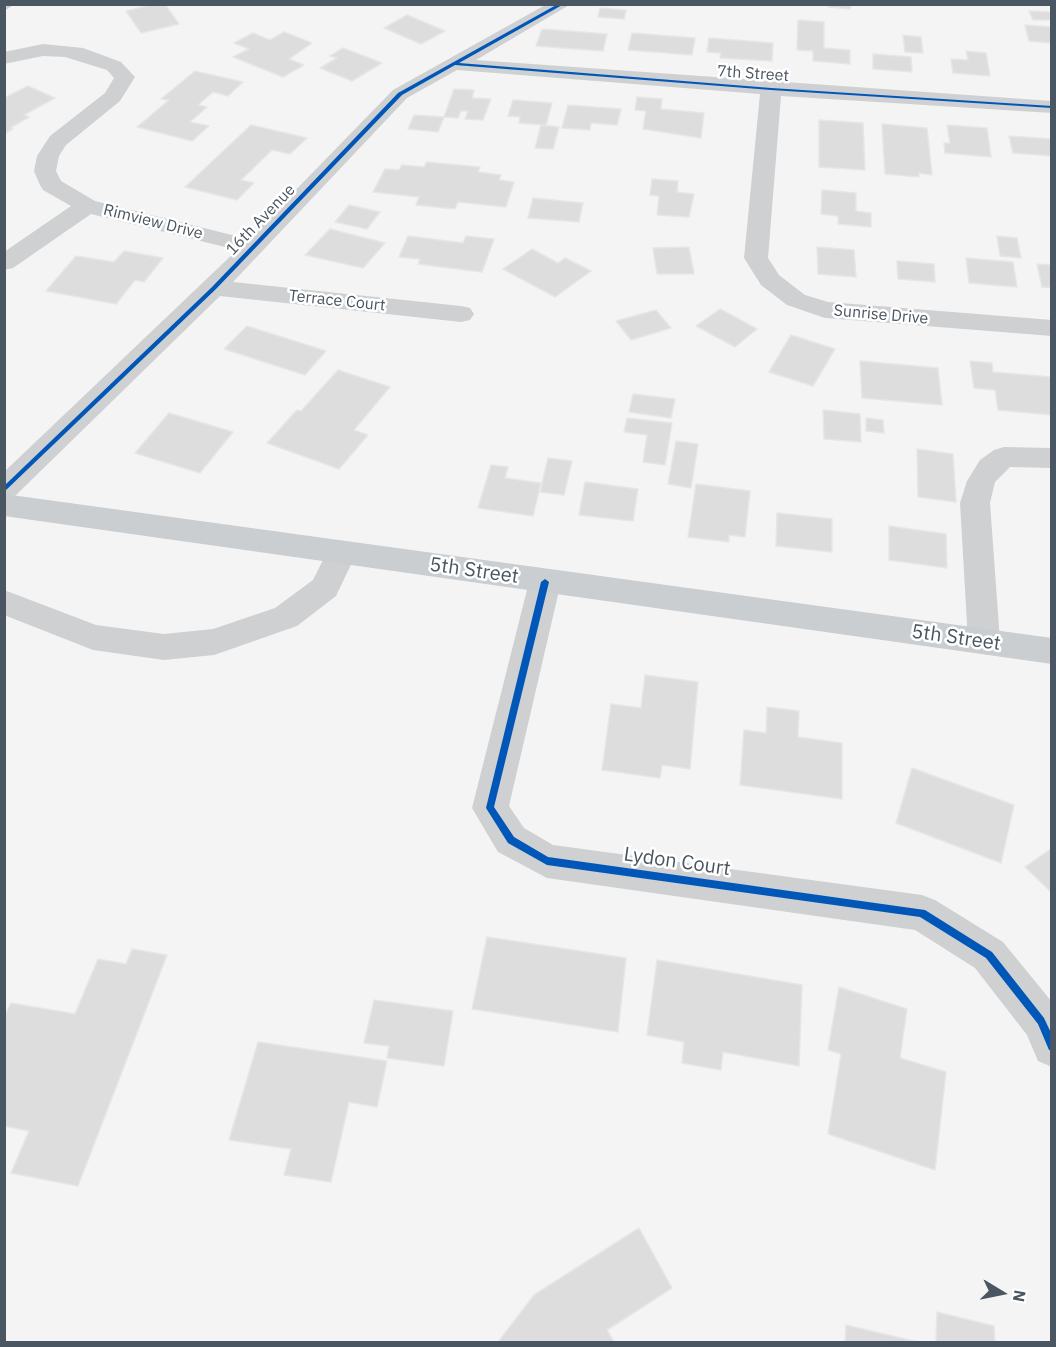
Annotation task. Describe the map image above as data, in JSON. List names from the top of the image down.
{
  "streets": {
    "main road": ["5th Street"],
    "street": [
      "7th Street",
      "16th Avenue",
      "Rimview Drive",
      "Terrace Court",
      "Sunrise Drive",
      "Lydon Court"
    ]
  },
  "crossings": [
    ["7th Street", "16th Avenue"],
    ["7th Street", "Sunrise Drive"],
    ["16th Avenue", "Rimview Drive"],
    ["16th Avenue", "Terrace Court"],
    ["5th Street", "Lydon Court"]
  ],
  "north": "right"
}
